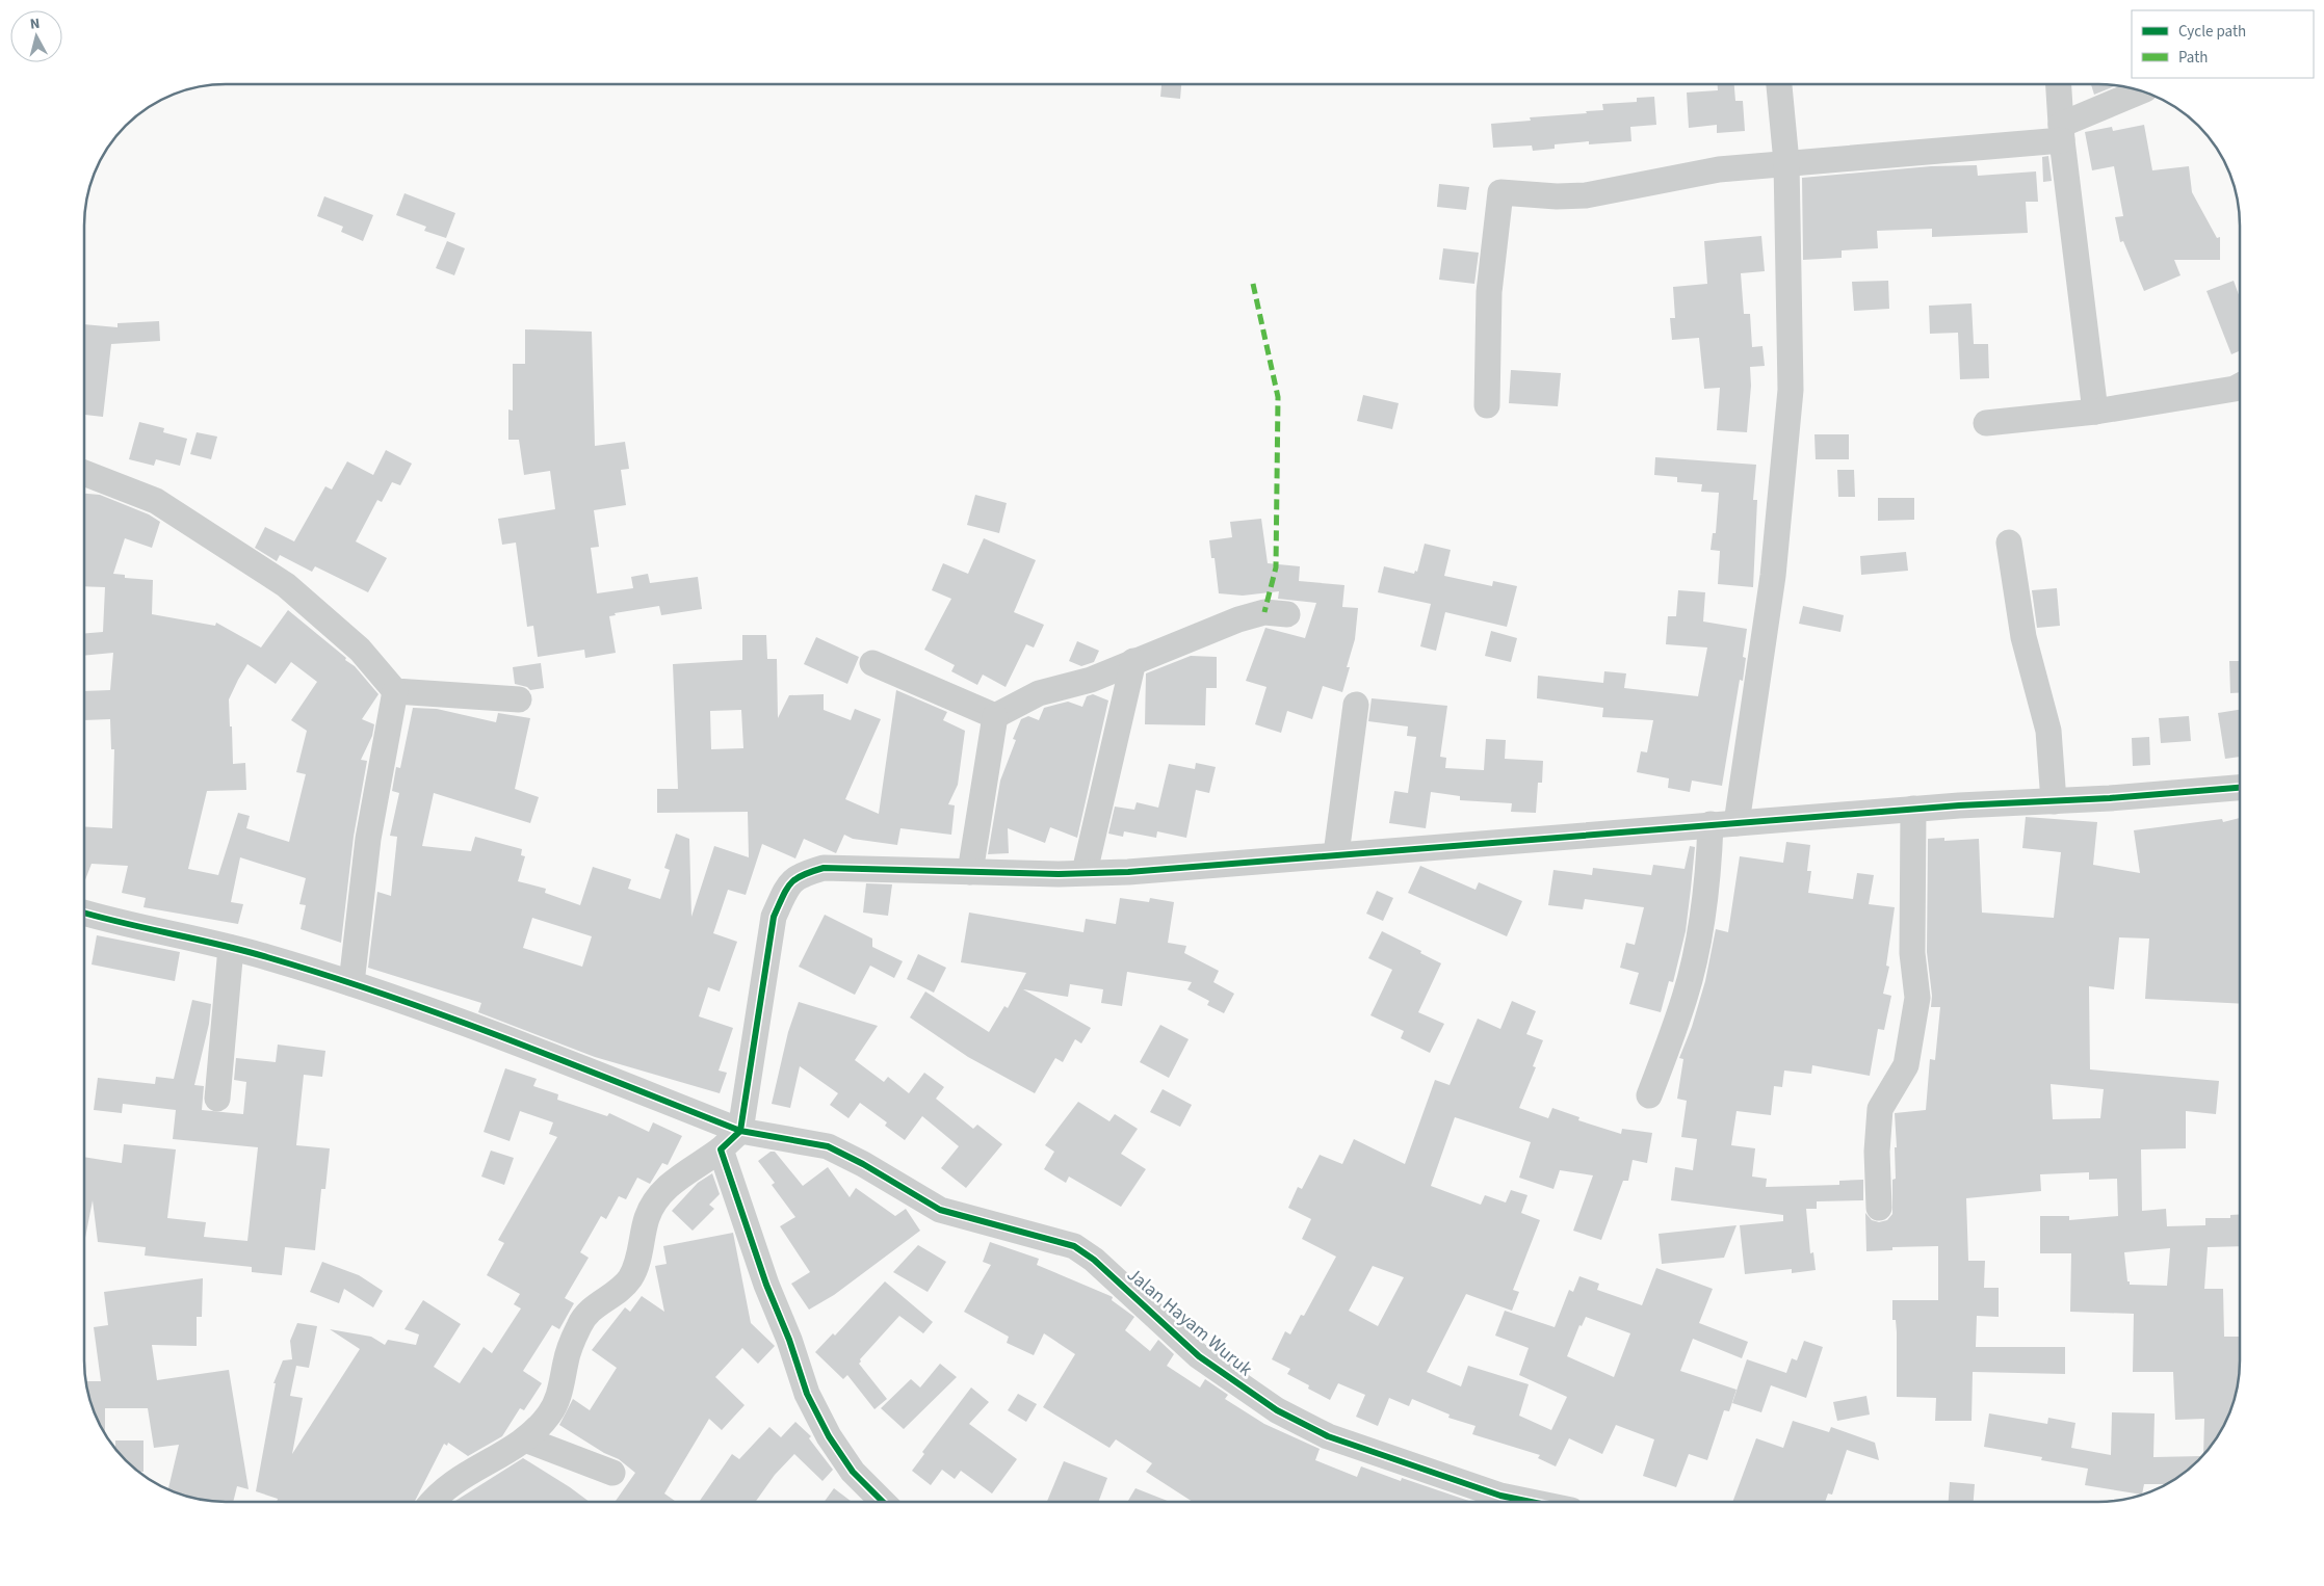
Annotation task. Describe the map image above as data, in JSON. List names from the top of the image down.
{
  "streets": {
    "street": ["Jalan Hayam Wuruk"]
  },
  "legend": ["Cycle path", "Path"],
  "north": "top"
}
